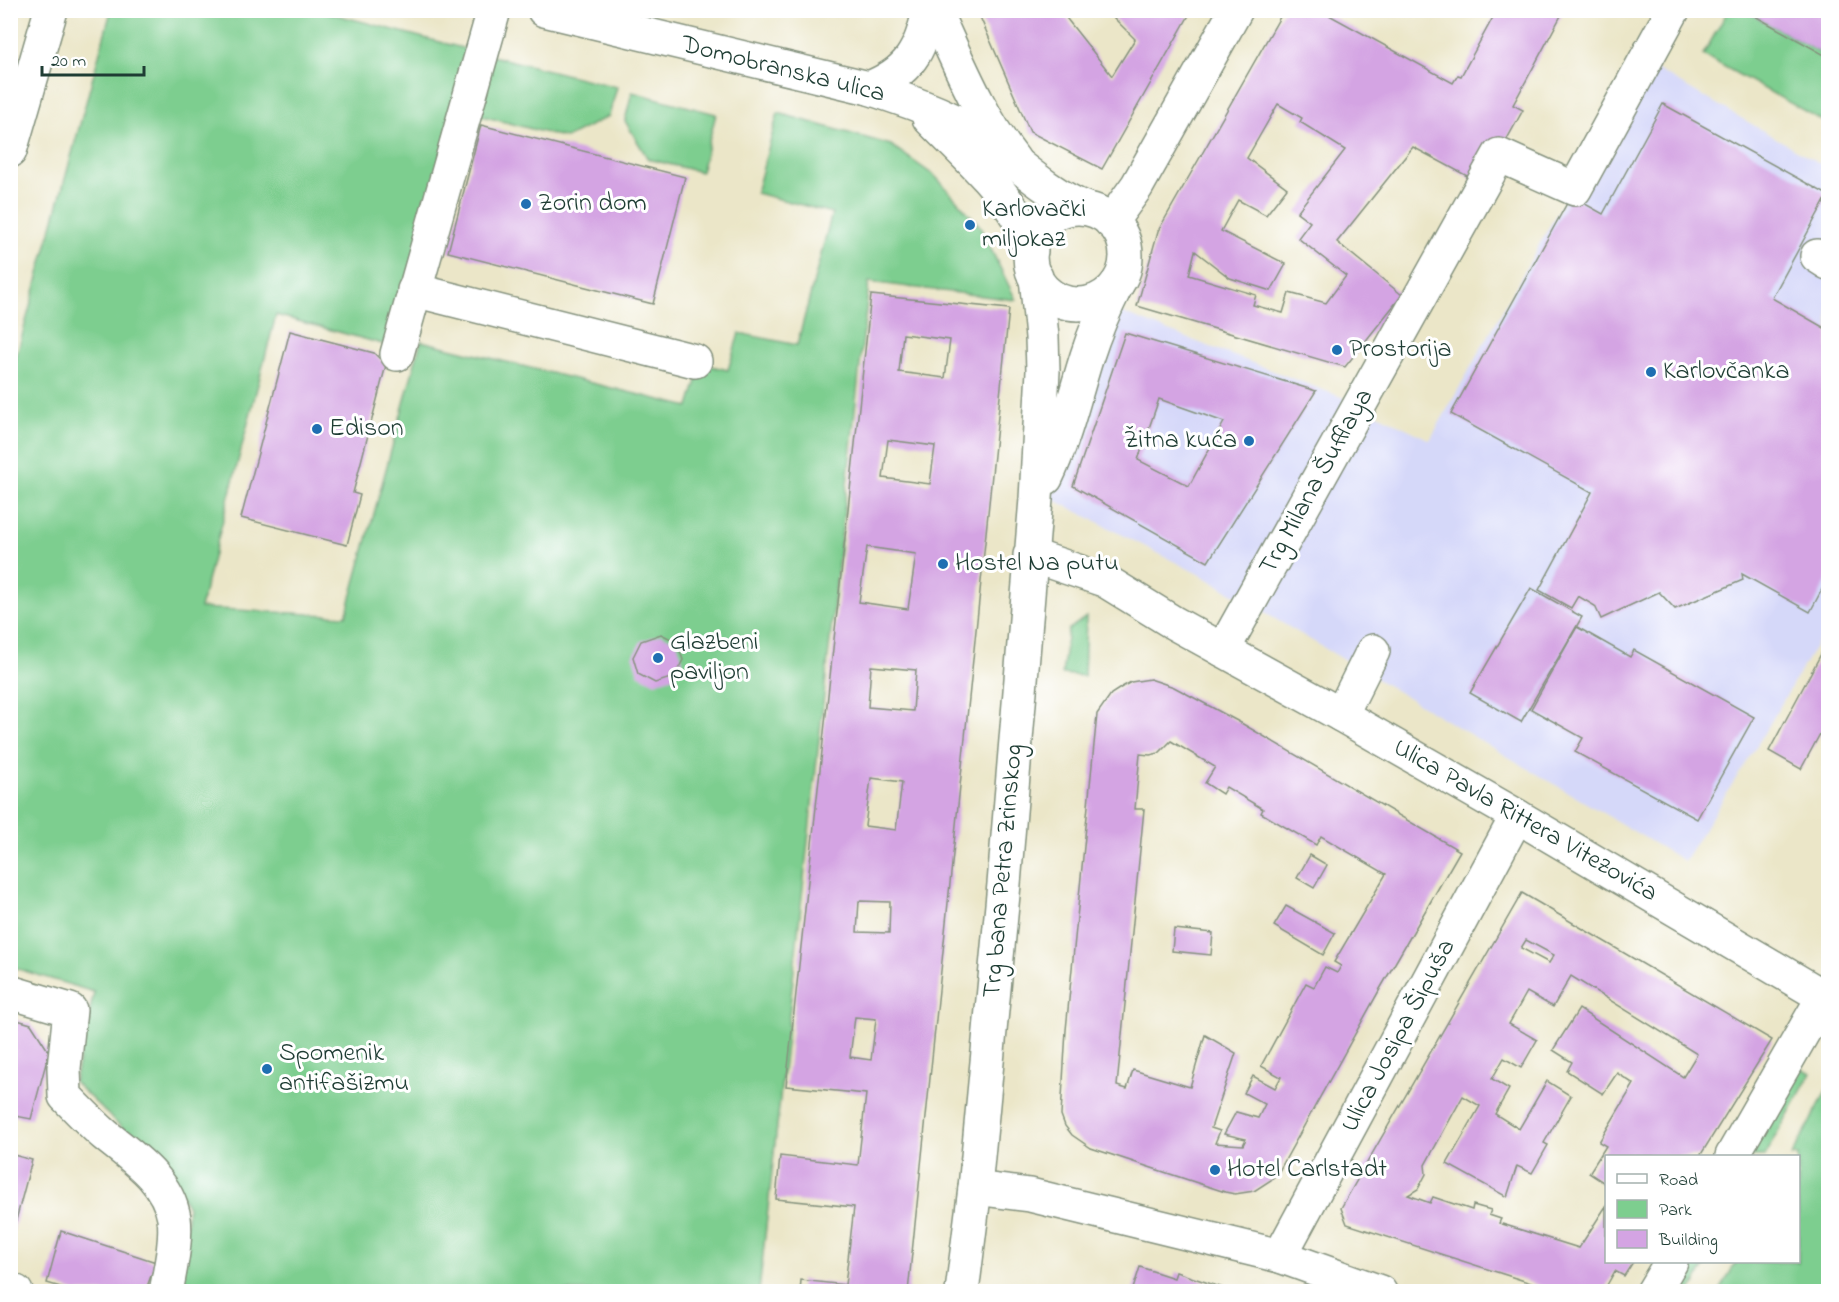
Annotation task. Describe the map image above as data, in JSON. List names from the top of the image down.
{
  "streets": {
    "street": [
      "Domobranska ulica",
      "Trg Milana Šufflaya",
      "Ulica Pavla Rittera Vitezovića",
      "Trg bana Petra Zrinskog",
      "Ulica Josipa Šipuša"
    ]
  },
  "crossings": [
    ["Trg Milana Šufflaya", "Ulica Pavla Rittera Vitezovića"],
    ["Ulica Pavla Rittera Vitezovića", "Ulica Josipa Šipuša"]
  ],
  "places": [
    "Zorin dom",
    "Karlovački miljokaz",
    "Prostorija",
    "Karlovčanka",
    "Edison",
    "Žitna kuća",
    "Hostel Na putu",
    "Glazbeni paviljon",
    "Spomenik antifašizmu",
    "Hotel Carlstadt"
  ],
  "legend": ["Road", "Park", "Building"],
  "scale_bar": "20 m"
}
